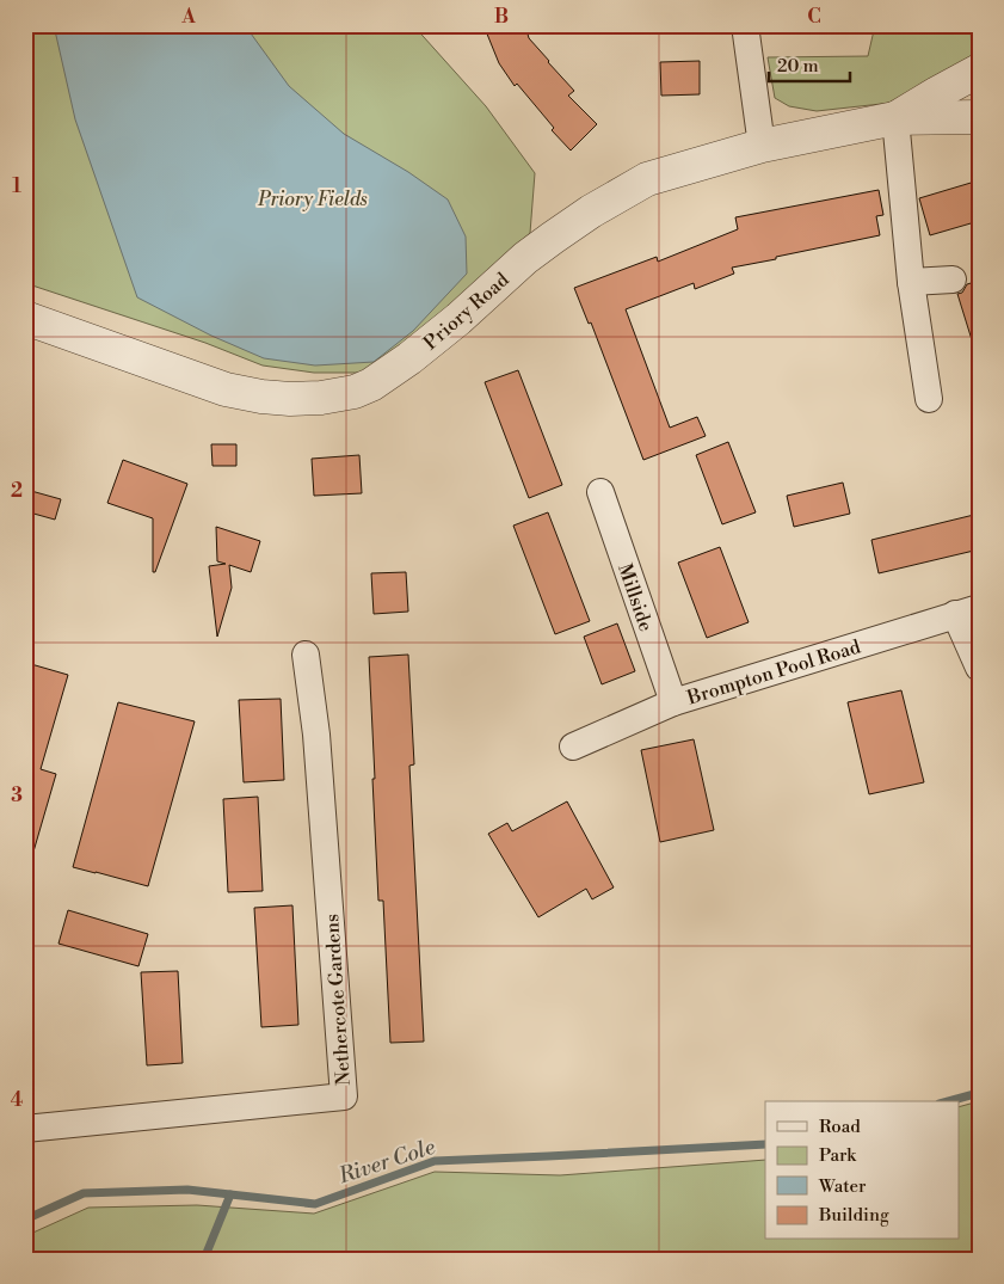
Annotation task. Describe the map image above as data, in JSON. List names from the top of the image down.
{
  "streets": {
    "street": [
      "Priory Road",
      "Millside",
      "Brompton Pool Road",
      "Nethercote Gardens"
    ]
  },
  "crossings": [
    ["Millside", "Brompton Pool Road"]
  ],
  "water": ["River Cole"],
  "parks": ["Priory Fields"],
  "legend": [
    "Road",
    "Park",
    "Water",
    "Building"
  ],
  "scale_bar": "20 m",
  "grid": {
    "columns": ["A", "B", "C"],
    "rows": [
      "1",
      "2",
      "3",
      "4"
    ]
  }
}
